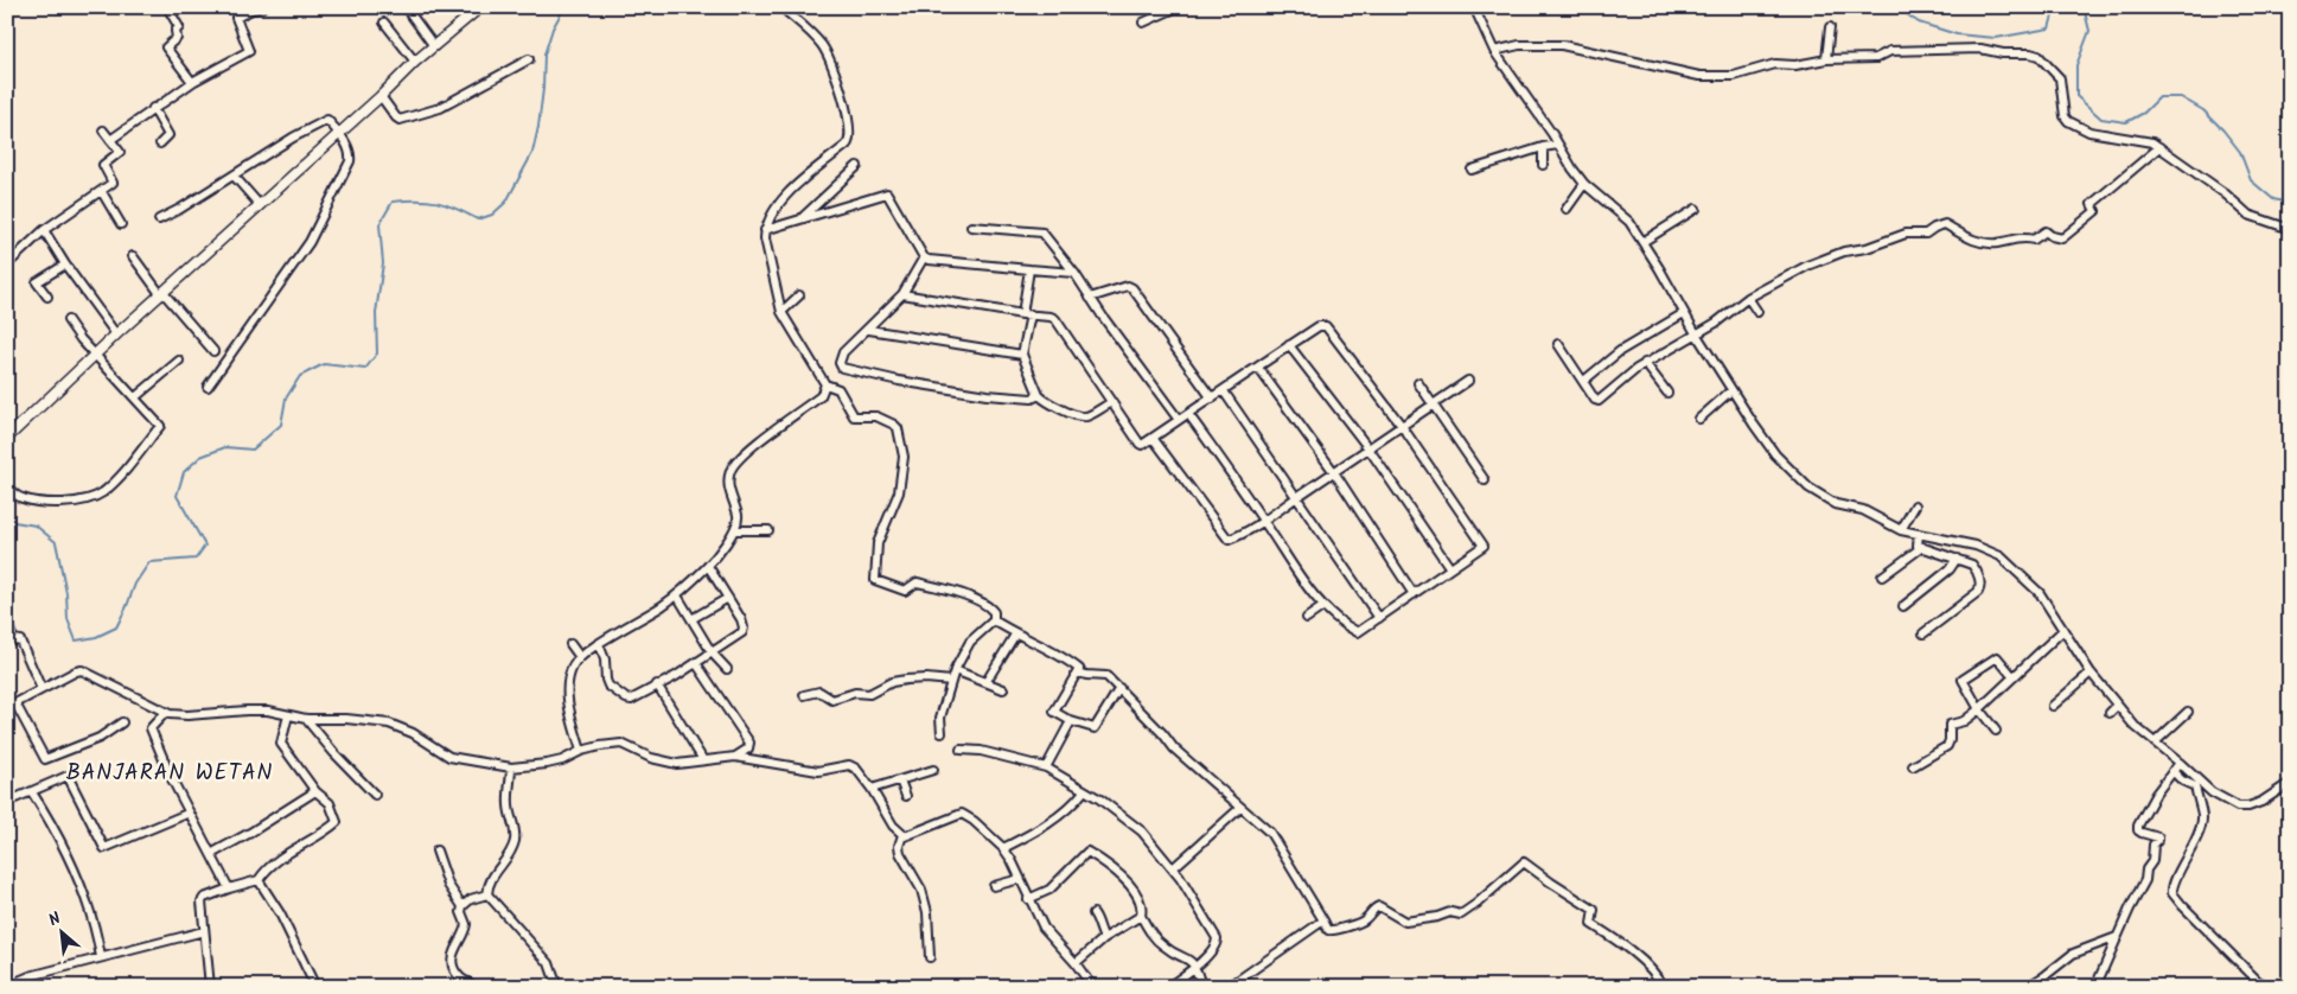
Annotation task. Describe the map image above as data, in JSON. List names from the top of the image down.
{
  "districts": ["BANJARAN WETAN"],
  "north": "top left"
}
